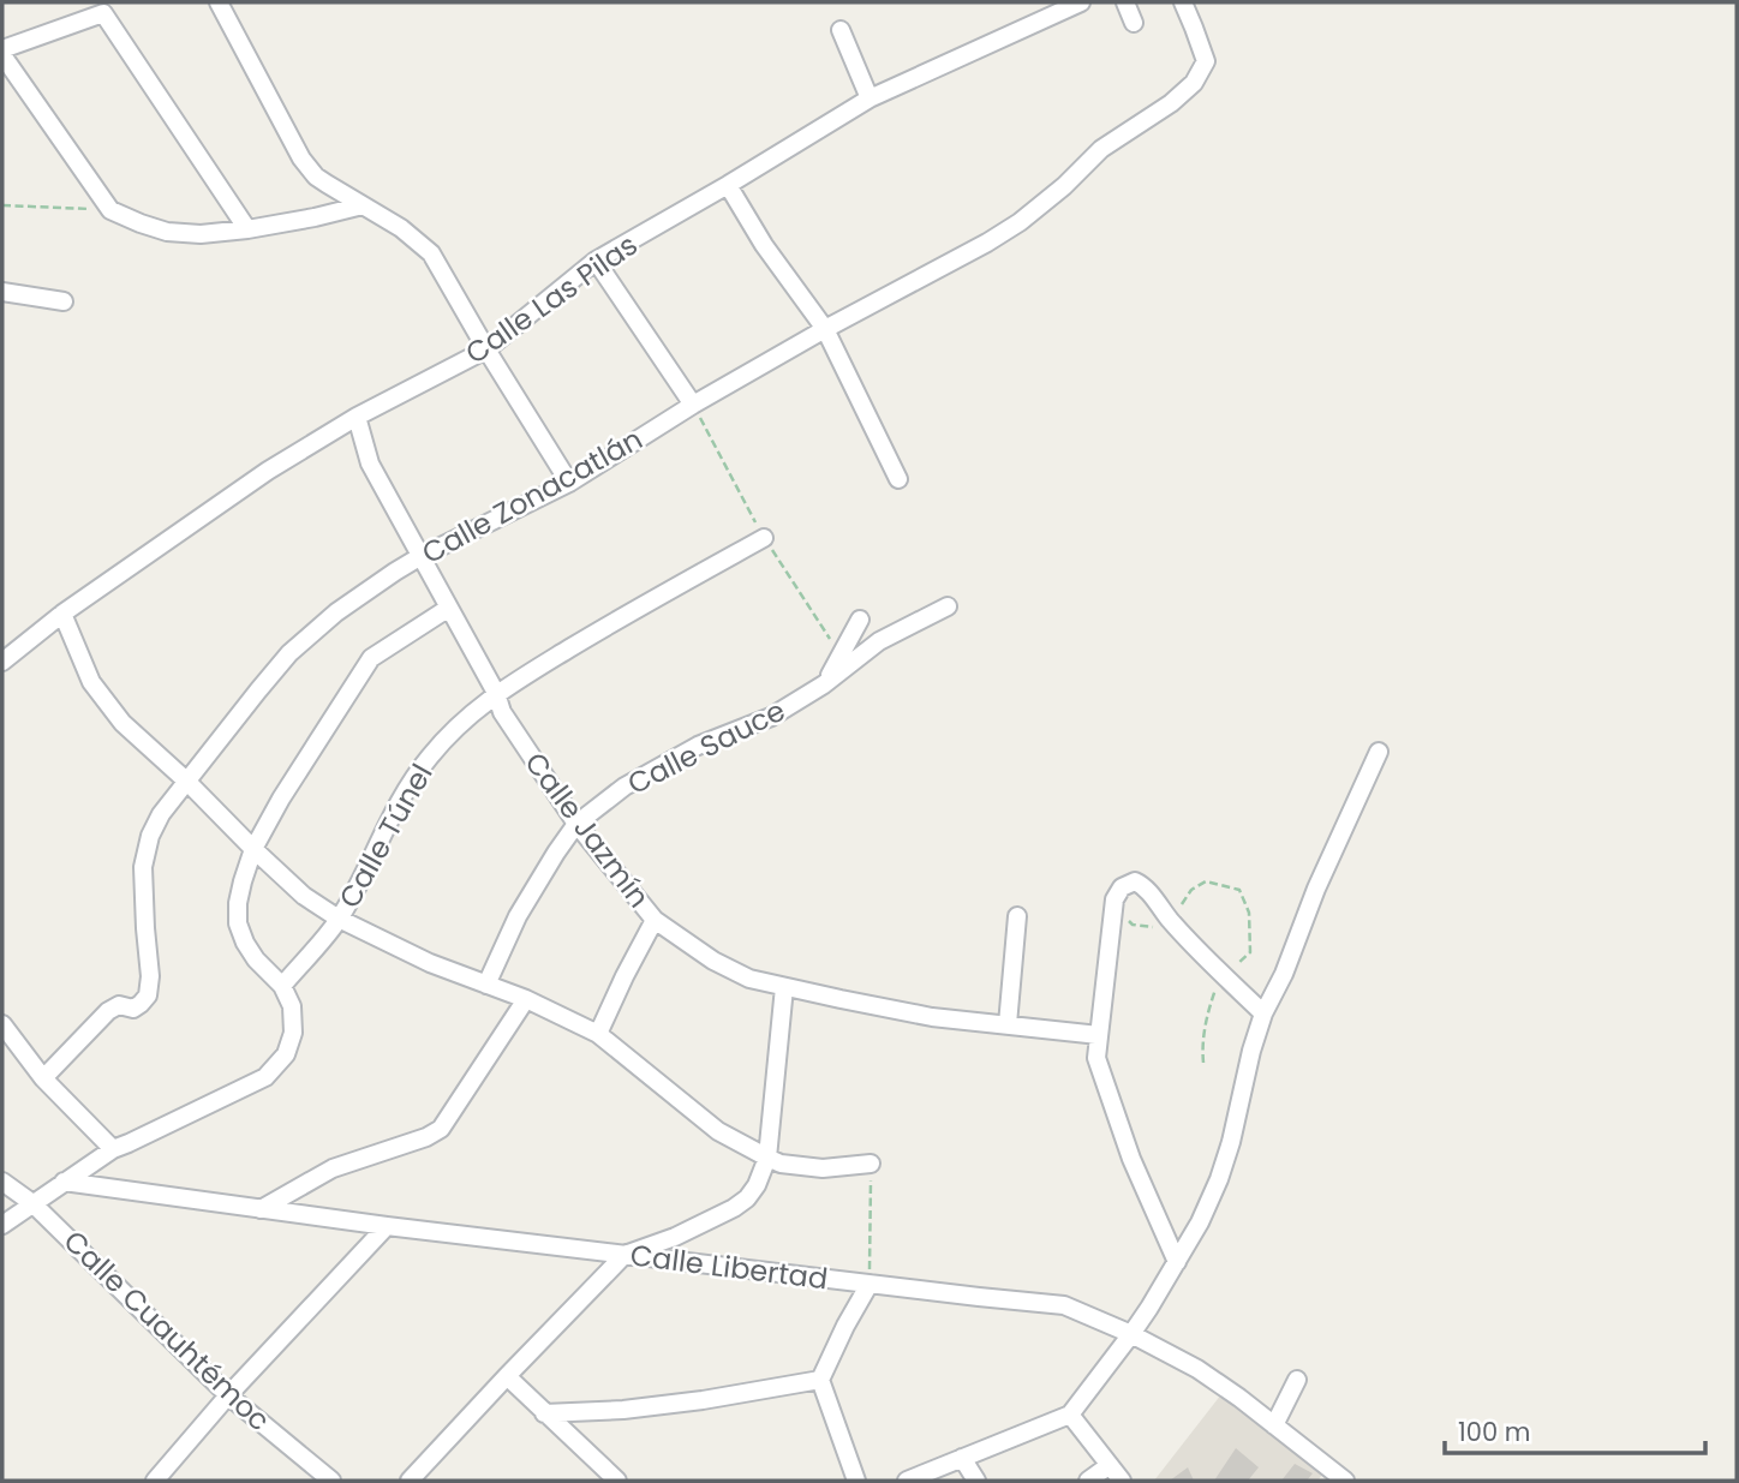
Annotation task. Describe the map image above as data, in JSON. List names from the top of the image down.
{
  "streets": {
    "street": [
      "Calle Las Pilas",
      "Calle Zonacatlán",
      "Calle Sauce",
      "Calle Jazmín",
      "Calle Túnel",
      "Calle Libertad",
      "Calle Cuauhtémoc"
    ]
  },
  "crossings": [
    ["Calle Las Pilas", "Calle Jazmín"],
    ["Calle Zonacatlán", "Calle Jazmín"],
    ["Calle Sauce", "Calle Jazmín"],
    ["Calle Jazmín", "Calle Túnel"]
  ],
  "scale_bar": "100 m"
}
